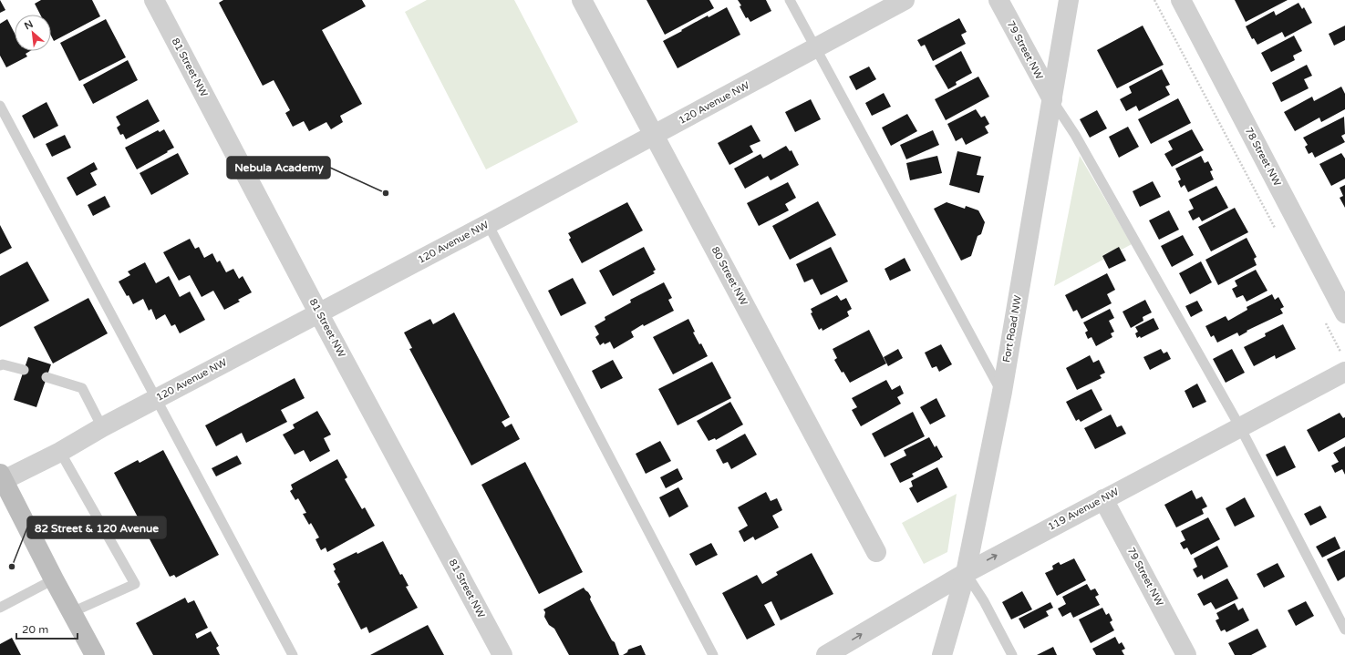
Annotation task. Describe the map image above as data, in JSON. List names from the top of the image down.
{
  "streets": {
    "street": [
      "79 Street NW",
      "81 Street NW",
      "120 Avenue NW",
      "78 Street NW",
      "80 Street NW",
      "Fort Road NW",
      "119 Avenue NW"
    ]
  },
  "crossings": [
    ["79 Street NW", "Fort Road NW"],
    ["79 Street NW", "119 Avenue NW"],
    ["81 Street NW", "120 Avenue NW"],
    ["120 Avenue NW", "80 Street NW"],
    ["Fort Road NW", "119 Avenue NW"]
  ],
  "one_way": ["119 Avenue NW"],
  "places": ["Nebula Academy", "82 Street & 120 Avenue"],
  "scale_bar": "20 m",
  "north": "top left"
}
